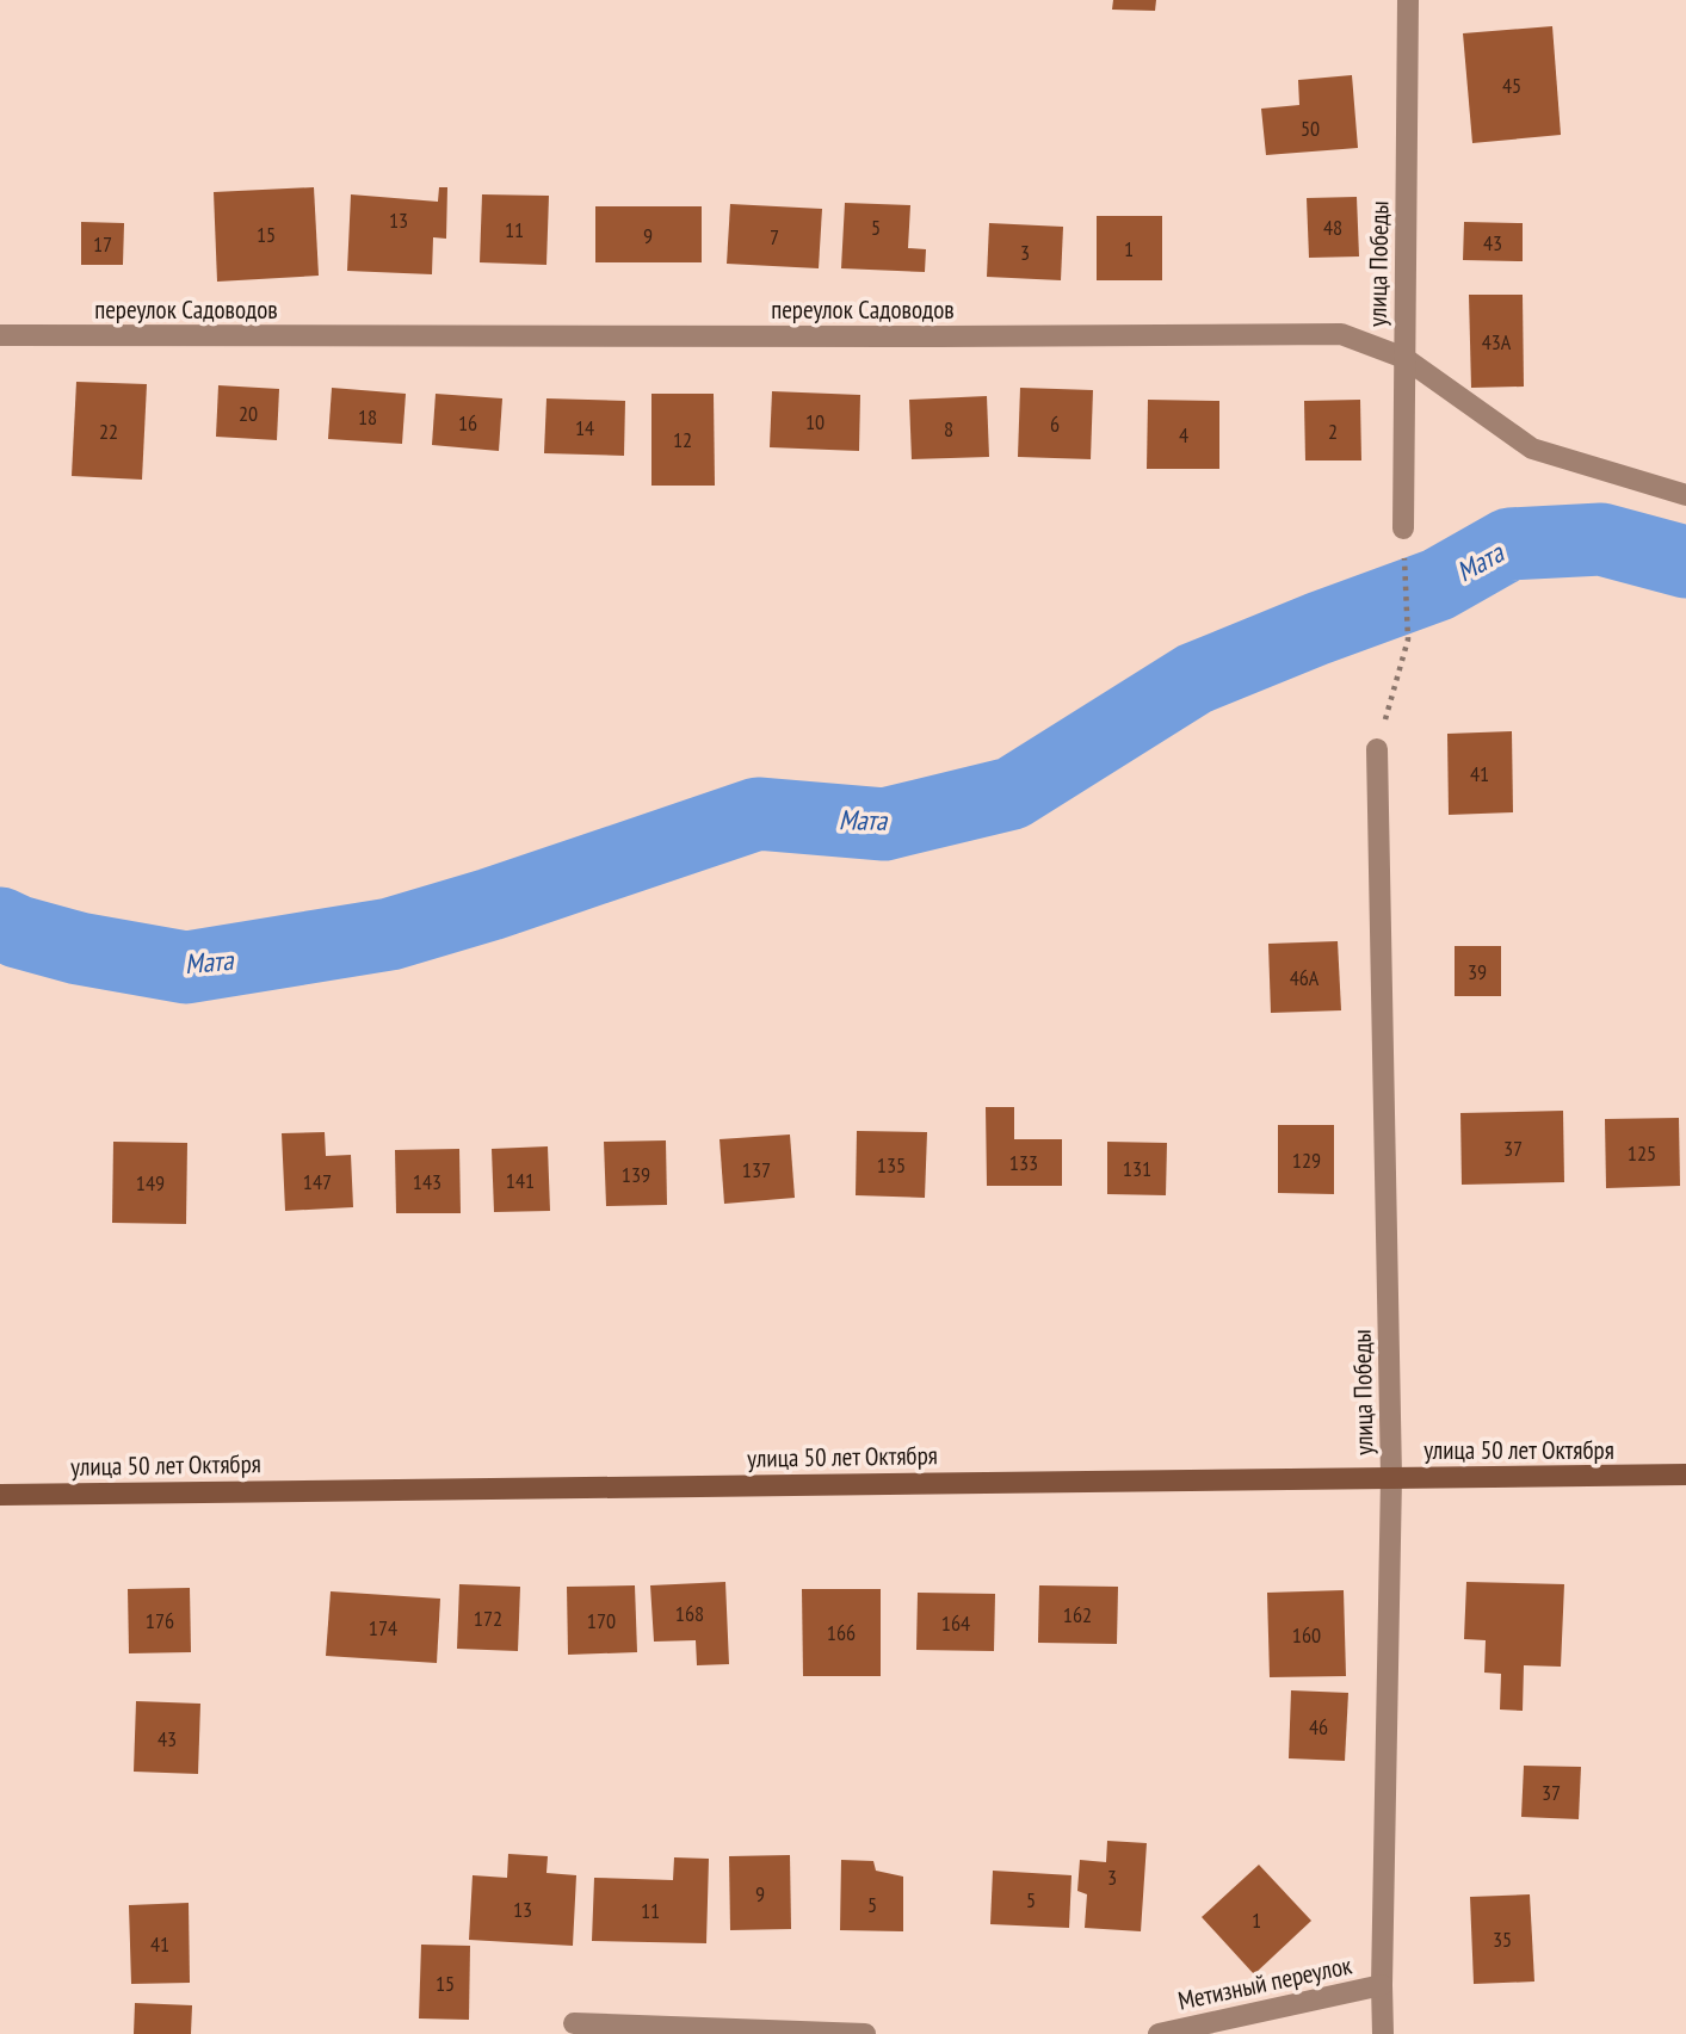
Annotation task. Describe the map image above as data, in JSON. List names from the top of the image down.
{
  "streets": {
    "street": [
      "улица Победы",
      "переулок Садоводов",
      "улица 50 лет Октября",
      "Метизный переулок"
    ]
  },
  "crossings": [
    ["улица Победы", "переулок Садоводов"],
    ["улица Победы", "улица 50 лет Октября"],
    ["улица Победы", "Метизный переулок"]
  ],
  "water": ["Мата"],
  "house_numbers": [
    "45",
    "50",
    "13",
    "5",
    "48",
    "11",
    "15",
    "9",
    "7",
    "43",
    "17",
    "1",
    "3",
    "43А",
    "20",
    "18",
    "10",
    "16",
    "6",
    "14",
    "8",
    "22",
    "2",
    "4",
    "12",
    "41",
    "39",
    "46А",
    "37",
    "125",
    "129",
    "133",
    "135",
    "131",
    "137",
    "139",
    "141",
    "147",
    "143",
    "149",
    "168",
    "162",
    "172",
    "176",
    "170",
    "164",
    "174",
    "166",
    "160",
    "46",
    "43",
    "37",
    "3",
    "9",
    "5",
    "5",
    "13",
    "11",
    "1",
    "35",
    "41",
    "15"
  ]
}
